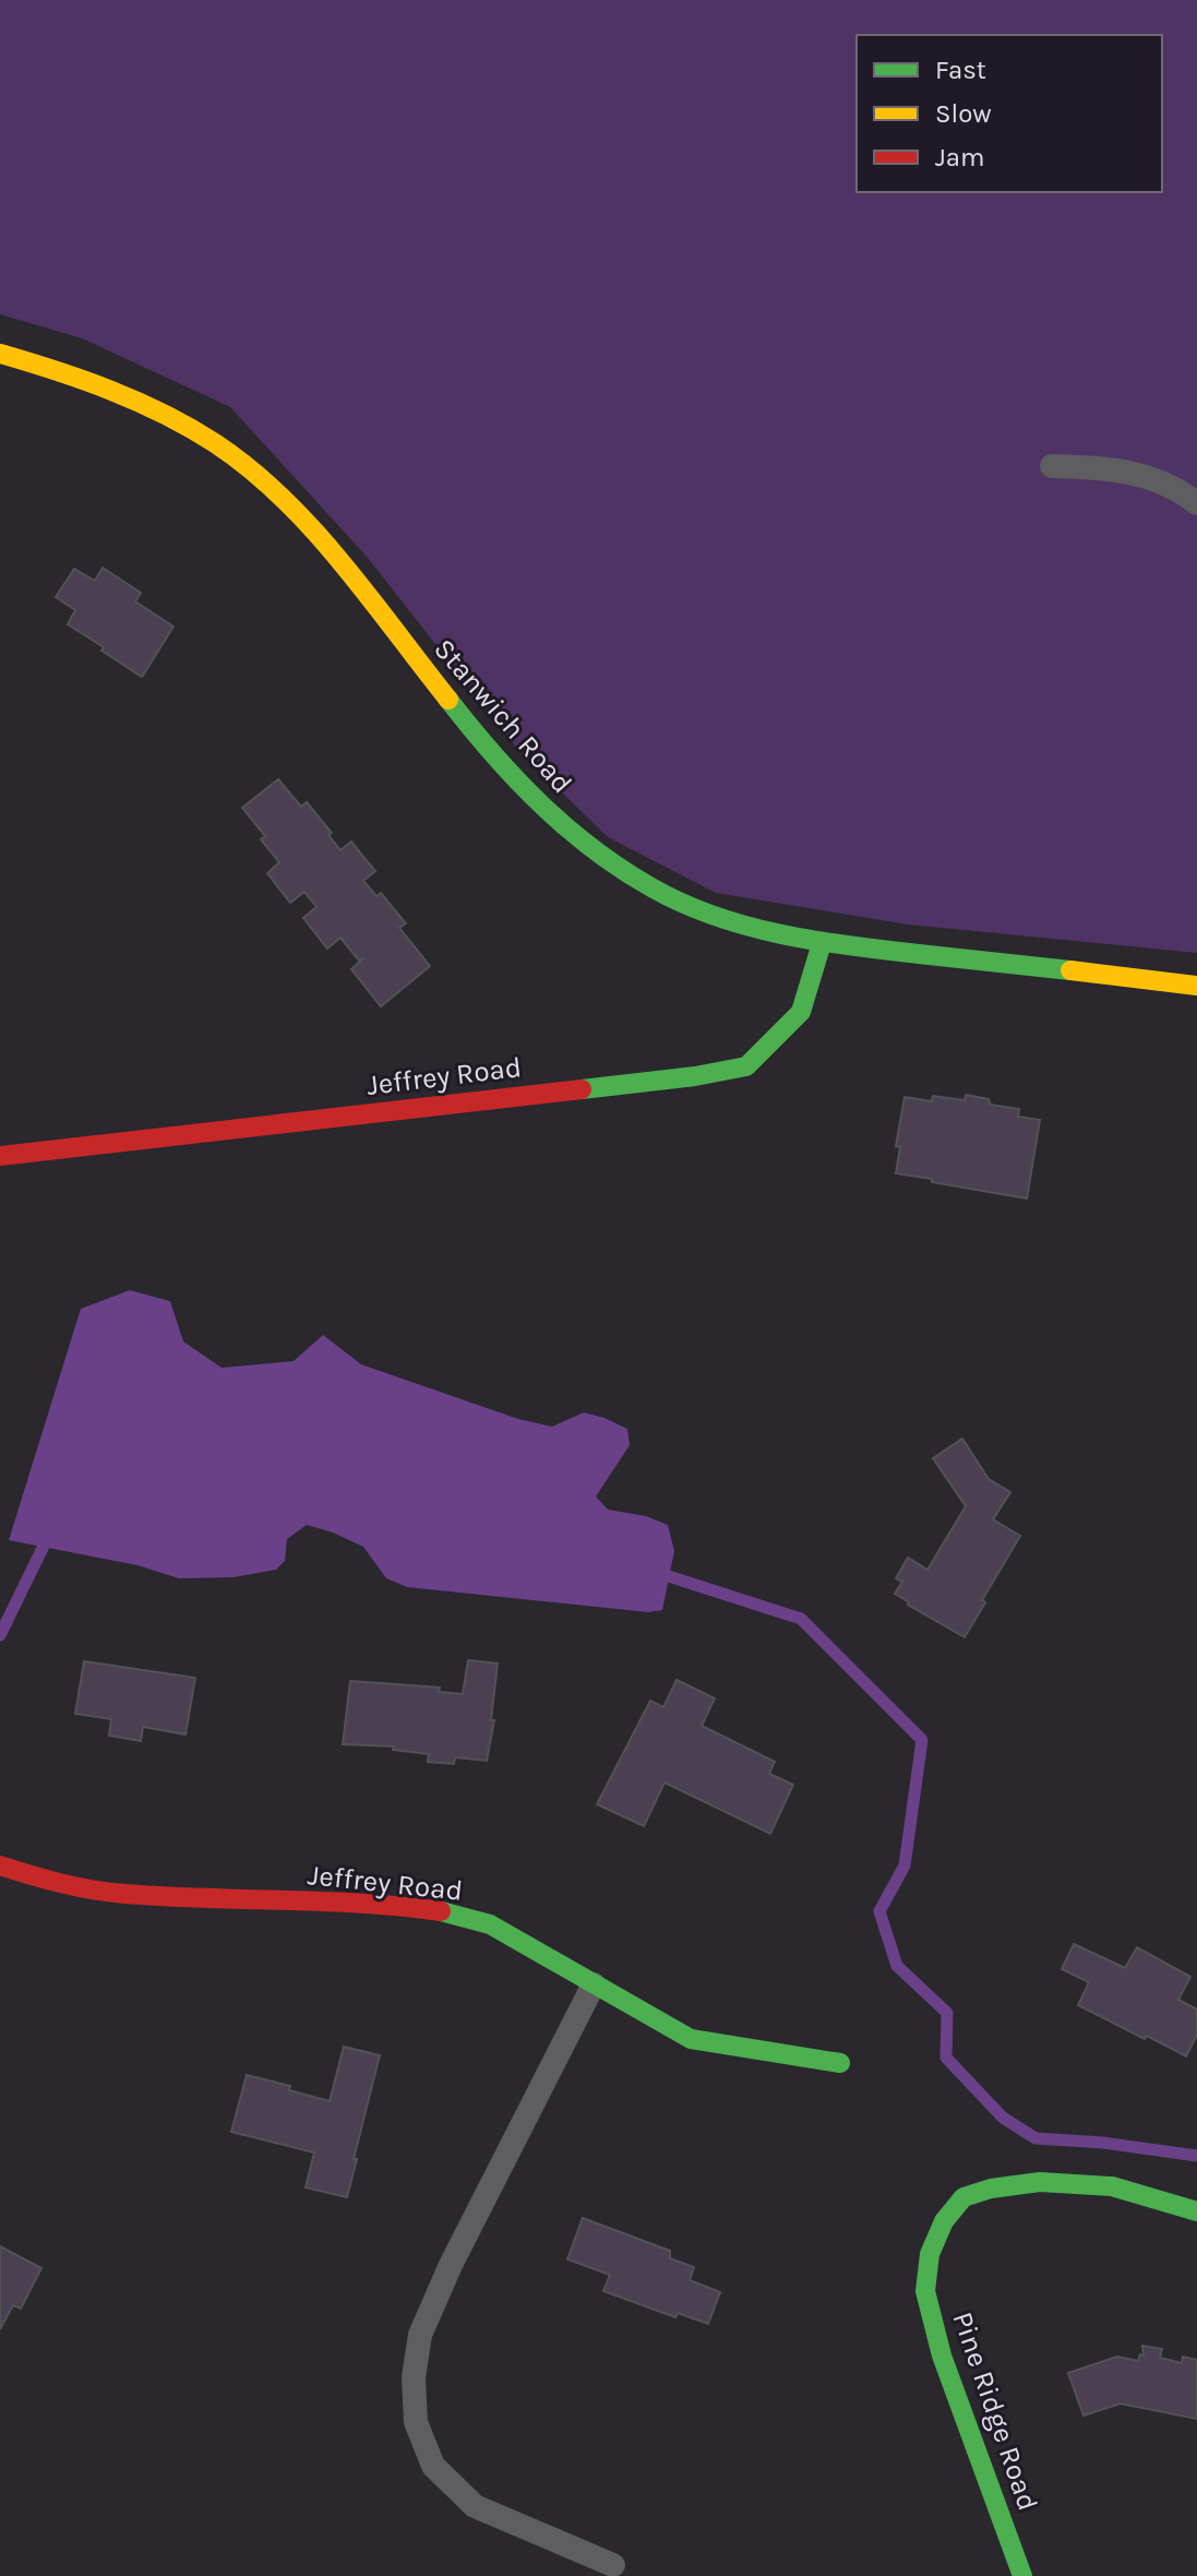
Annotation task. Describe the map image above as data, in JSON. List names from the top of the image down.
{
  "streets": {
    "street": ["Stanwich Road", "Jeffrey Road", "Pine Ridge Road"]
  },
  "crossings": [
    ["Stanwich Road", "Jeffrey Road"]
  ],
  "legend": ["Fast", "Slow", "Jam"]
}
